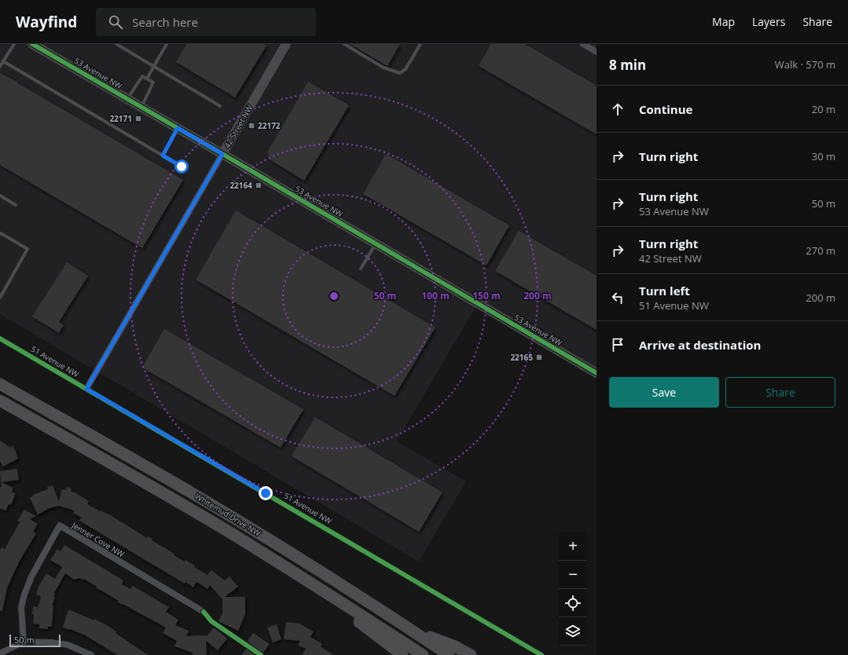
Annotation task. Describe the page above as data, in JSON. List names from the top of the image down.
{
  "streets": {
    "highway": ["Whitemud Drive NW"],
    "street": [
      "53 Avenue NW",
      "42 Street NW",
      "51 Avenue NW",
      "Jenner Cove NW"
    ]
  },
  "crossings": [
    ["53 Avenue NW", "42 Street NW"],
    ["42 Street NW", "51 Avenue NW"]
  ],
  "places": {
    "transit": [
      "22171",
      "22172",
      "22164",
      "22165"
    ]
  },
  "scale_bar": "50 m",
  "page": {
    "header": "Wayfind",
    "search": "Search here",
    "nav": ["Map", "Layers", "Share"],
    "heading": ["8 min", "Walk · 570 m"],
    "list": [
      ["Continue", "20 m"],
      ["Turn right", "30 m"],
      ["Turn right", "53 Avenue NW", "50 m"],
      ["Turn right", "42 Street NW", "270 m"],
      ["Turn left", "51 Avenue NW", "200 m"],
      "Arrive at destination"
    ],
    "buttons": ["Save", "Share"],
    "map_buttons": ["+", "−"],
    "scale": "50 m"
  },
  "rings": [
    "50 m",
    "100 m",
    "150 m",
    "200 m"
  ]
}
